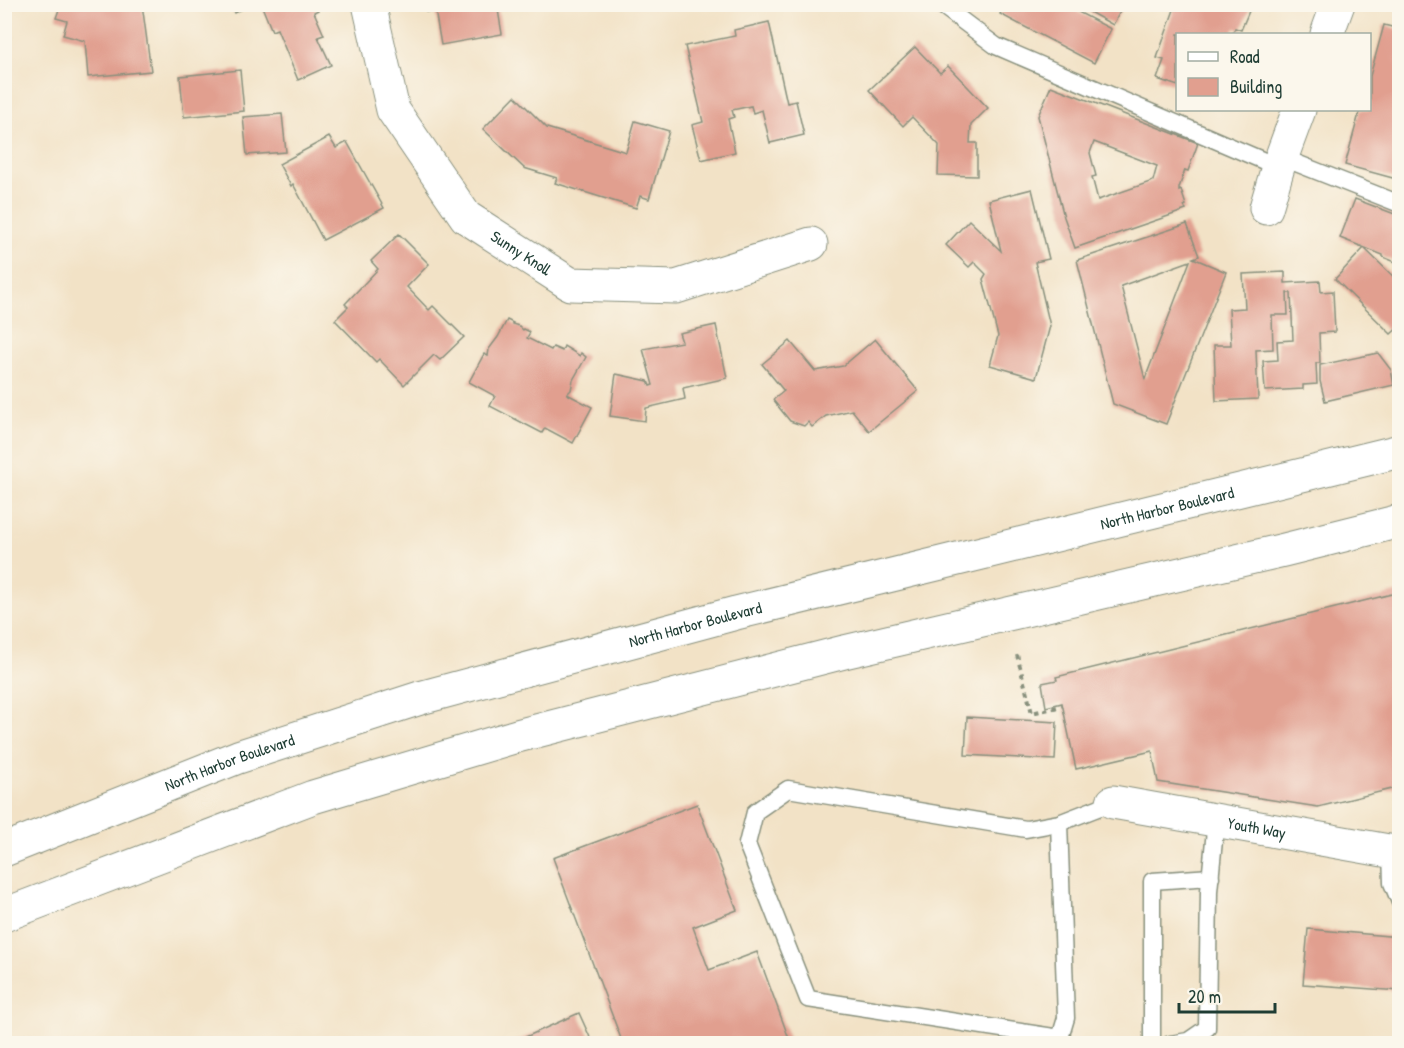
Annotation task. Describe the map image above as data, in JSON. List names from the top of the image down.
{
  "streets": {
    "main road": ["Sunny Knoll", "North Harbor Boulevard", "Youth Way"]
  },
  "legend": ["Road", "Building"],
  "scale_bar": "20 m"
}
